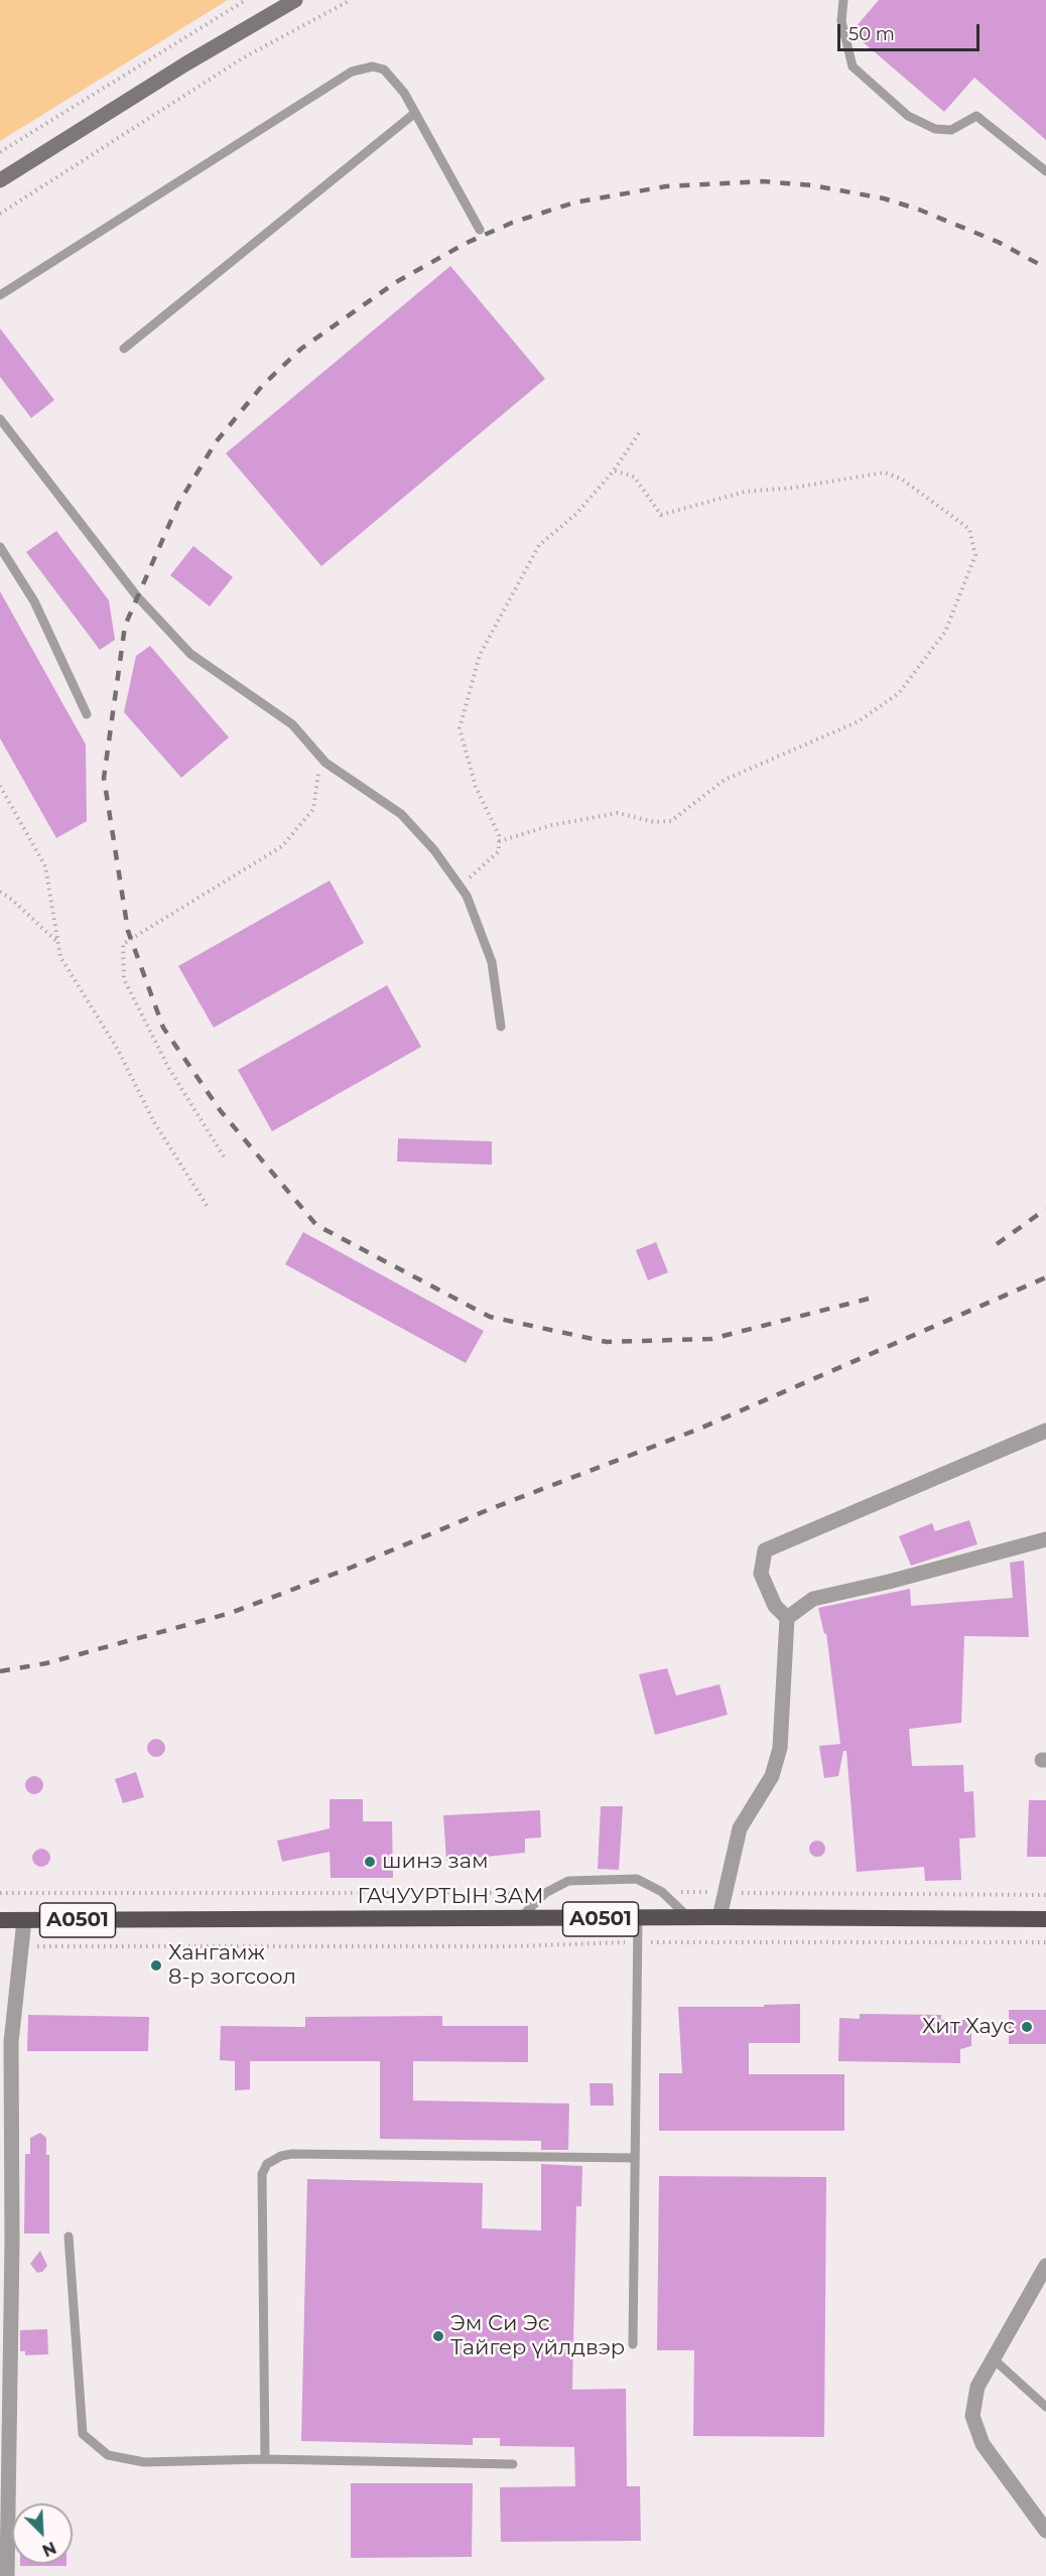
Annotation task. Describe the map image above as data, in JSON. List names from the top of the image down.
{
  "streets": {
    "highway": ["ГАЧУУРТЫН ЗАМ", "A0501"]
  },
  "places": [
    "шинэ зам",
    "Хангамж 8-р зогсоол",
    "Хит Хаус",
    "Эм Си Эс Тайгер үйлдвэр"
  ],
  "scale_bar": "50 m",
  "north": "bottom right"
}
